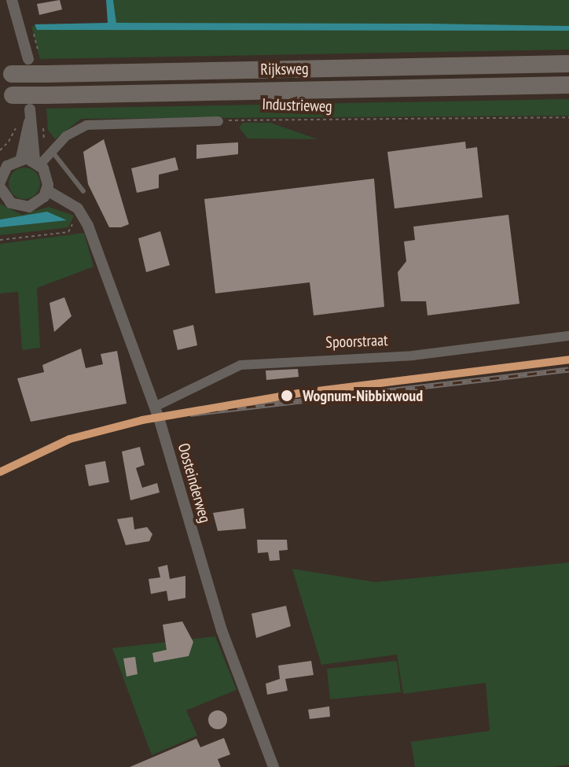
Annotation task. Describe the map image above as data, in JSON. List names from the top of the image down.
{
  "streets": {
    "highway": ["Rijksweg"],
    "street": ["Spoorstraat", "Oosteinderweg"],
    "path": ["Industrieweg"]
  },
  "crossings": [
    ["Spoorstraat", "Oosteinderweg"]
  ],
  "places": ["Wognum-Nibbixwoud"]
}
